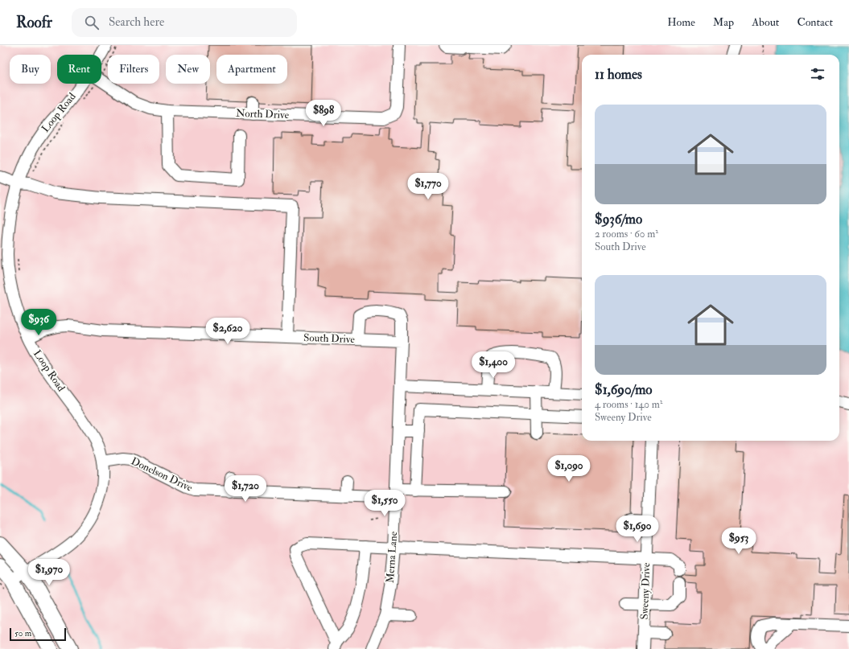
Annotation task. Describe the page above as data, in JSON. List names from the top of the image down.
{
  "streets": {
    "street": [
      "Loop Road",
      "North Drive",
      "South Drive",
      "Donelson Drive",
      "Merna Lane",
      "Sweeny Drive"
    ]
  },
  "crossings": [
    ["Loop Road", "South Drive"],
    ["Loop Road", "Donelson Drive"],
    ["Donelson Drive", "Merna Lane"]
  ],
  "scale_bar": "50 m",
  "page": {
    "header": "Roofr",
    "search": "Search here",
    "nav": [
      "Home",
      "Map",
      "About",
      "Contact"
    ],
    "chip": [
      "Buy",
      "Rent",
      "Filters",
      "New",
      "Apartment"
    ],
    "heading": "11 homes",
    "list": [
      {
        "name": "$936/mo",
        "note": "2 rooms · 60 m² · South Drive"
      },
      {
        "name": "$1,690/mo",
        "note": "4 rooms · 140 m² · Sweeny Drive"
      }
    ],
    "price": [
      "$898",
      "$1,770",
      "$936",
      "$2,620",
      "$1,400",
      "$1,090",
      "$1,720",
      "$1,550",
      "$1,690",
      "$953",
      "$1,970"
    ],
    "scale": "50 m"
  }
}
